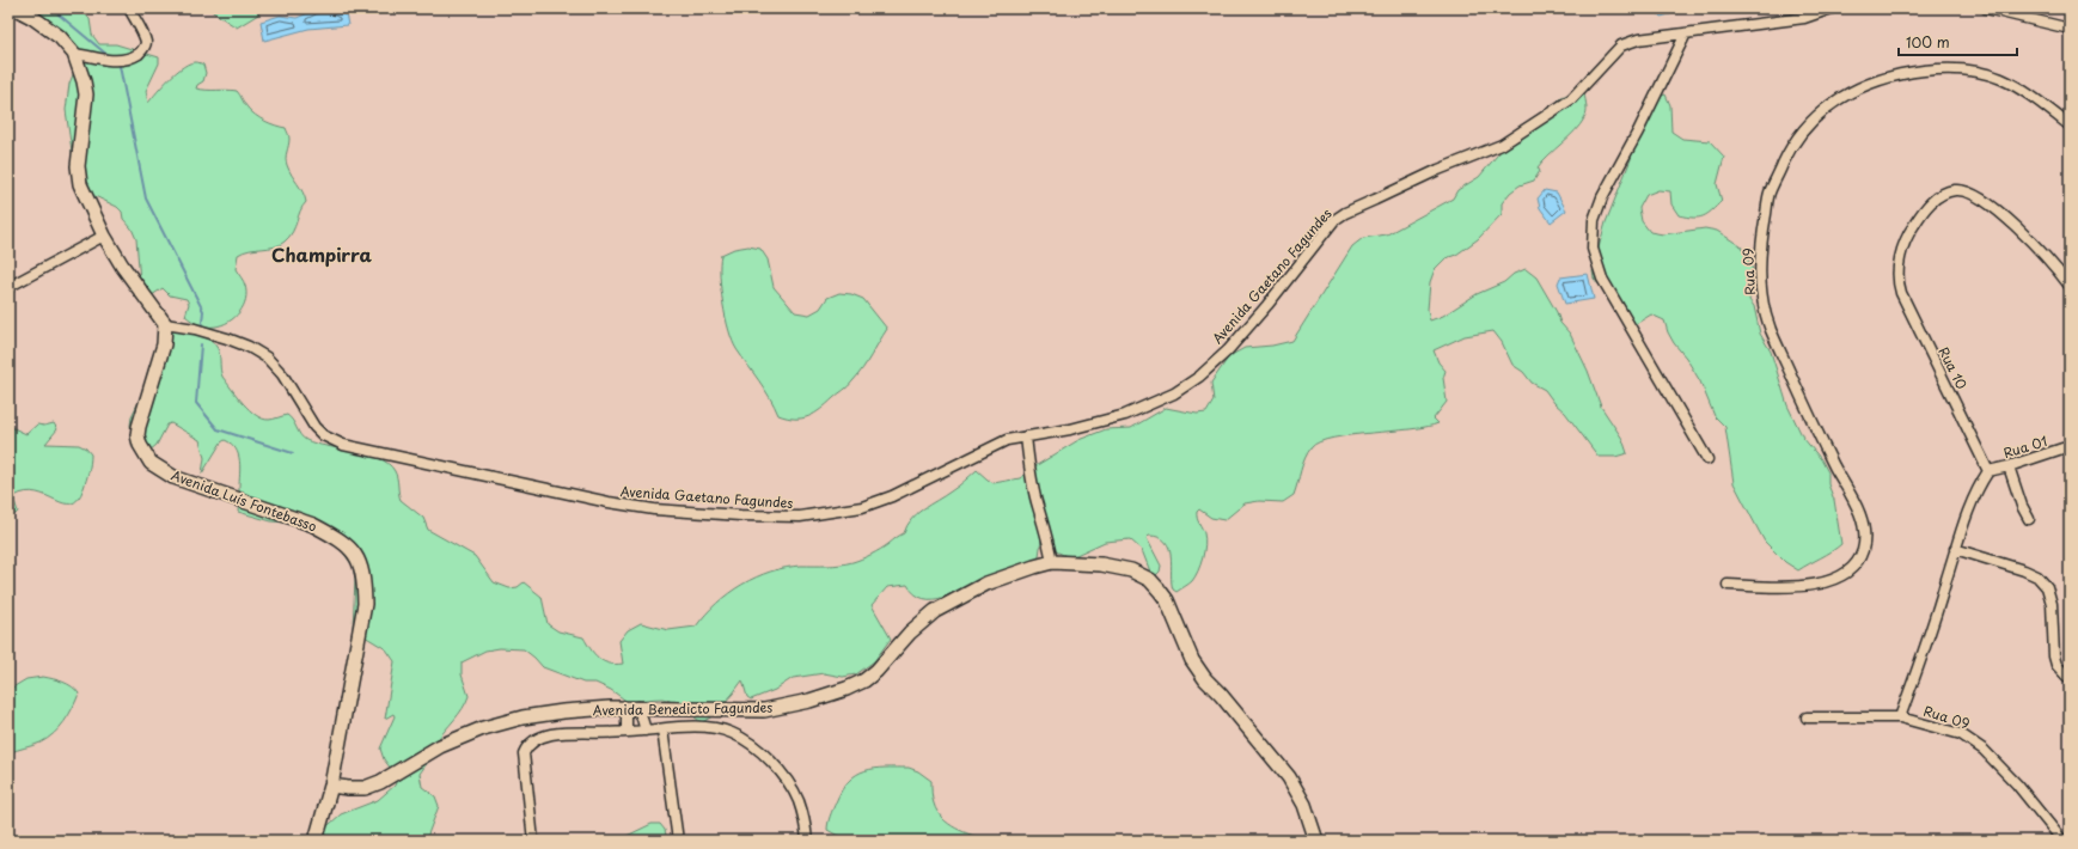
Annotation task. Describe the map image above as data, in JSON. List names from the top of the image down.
{
  "streets": {
    "street": [
      "Rua 09",
      "Avenida Gaetano Fagundes",
      "Rua 10",
      "Rua 01",
      "Avenida Luís Fontebasso",
      "Avenida Benedicto Fagundes"
    ]
  },
  "crossings": [
    ["Avenida Gaetano Fagundes", "Avenida Luís Fontebasso"],
    ["Rua 10", "Rua 01"],
    ["Avenida Luís Fontebasso", "Avenida Benedicto Fagundes"]
  ],
  "districts": ["Champirra"],
  "scale_bar": "100 m"
}
